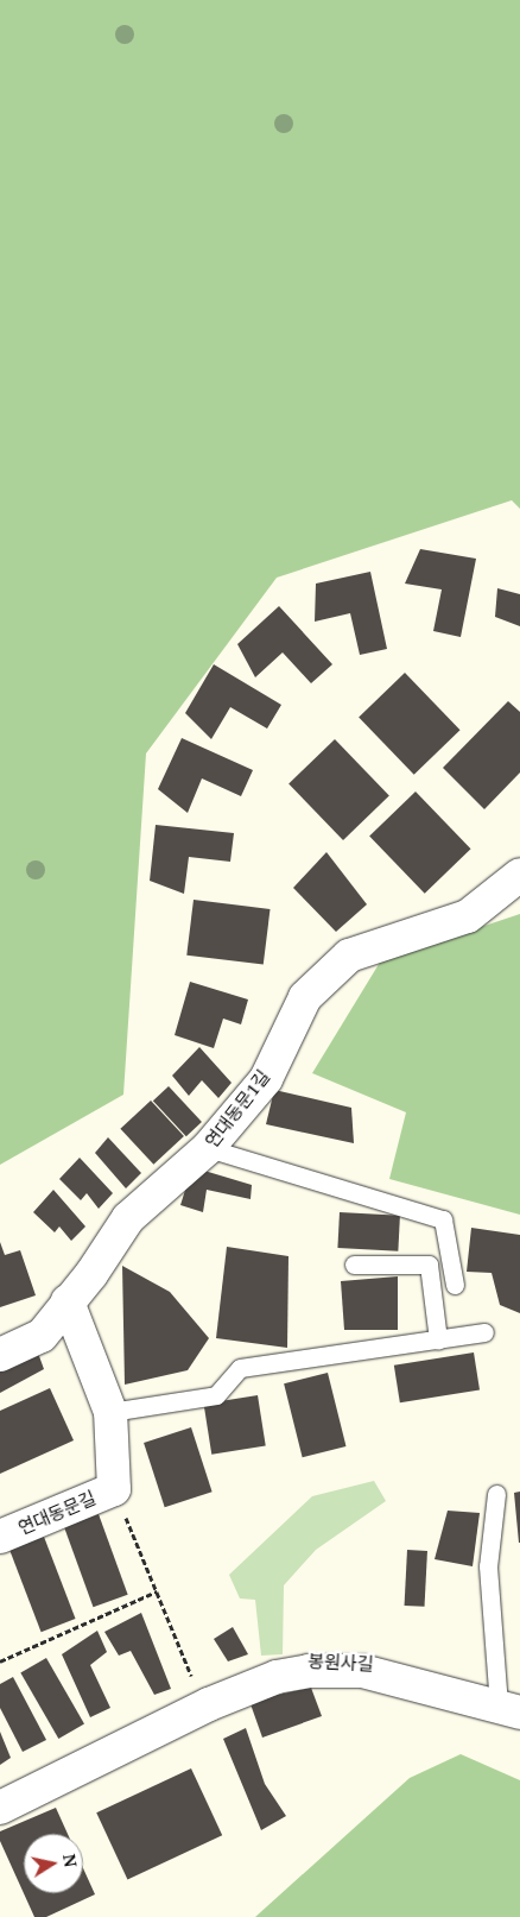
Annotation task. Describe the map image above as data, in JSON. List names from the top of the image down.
{
  "streets": {
    "street": ["연대동문1길", "연대동문길", "봉원사길"]
  },
  "north": "right"
}
